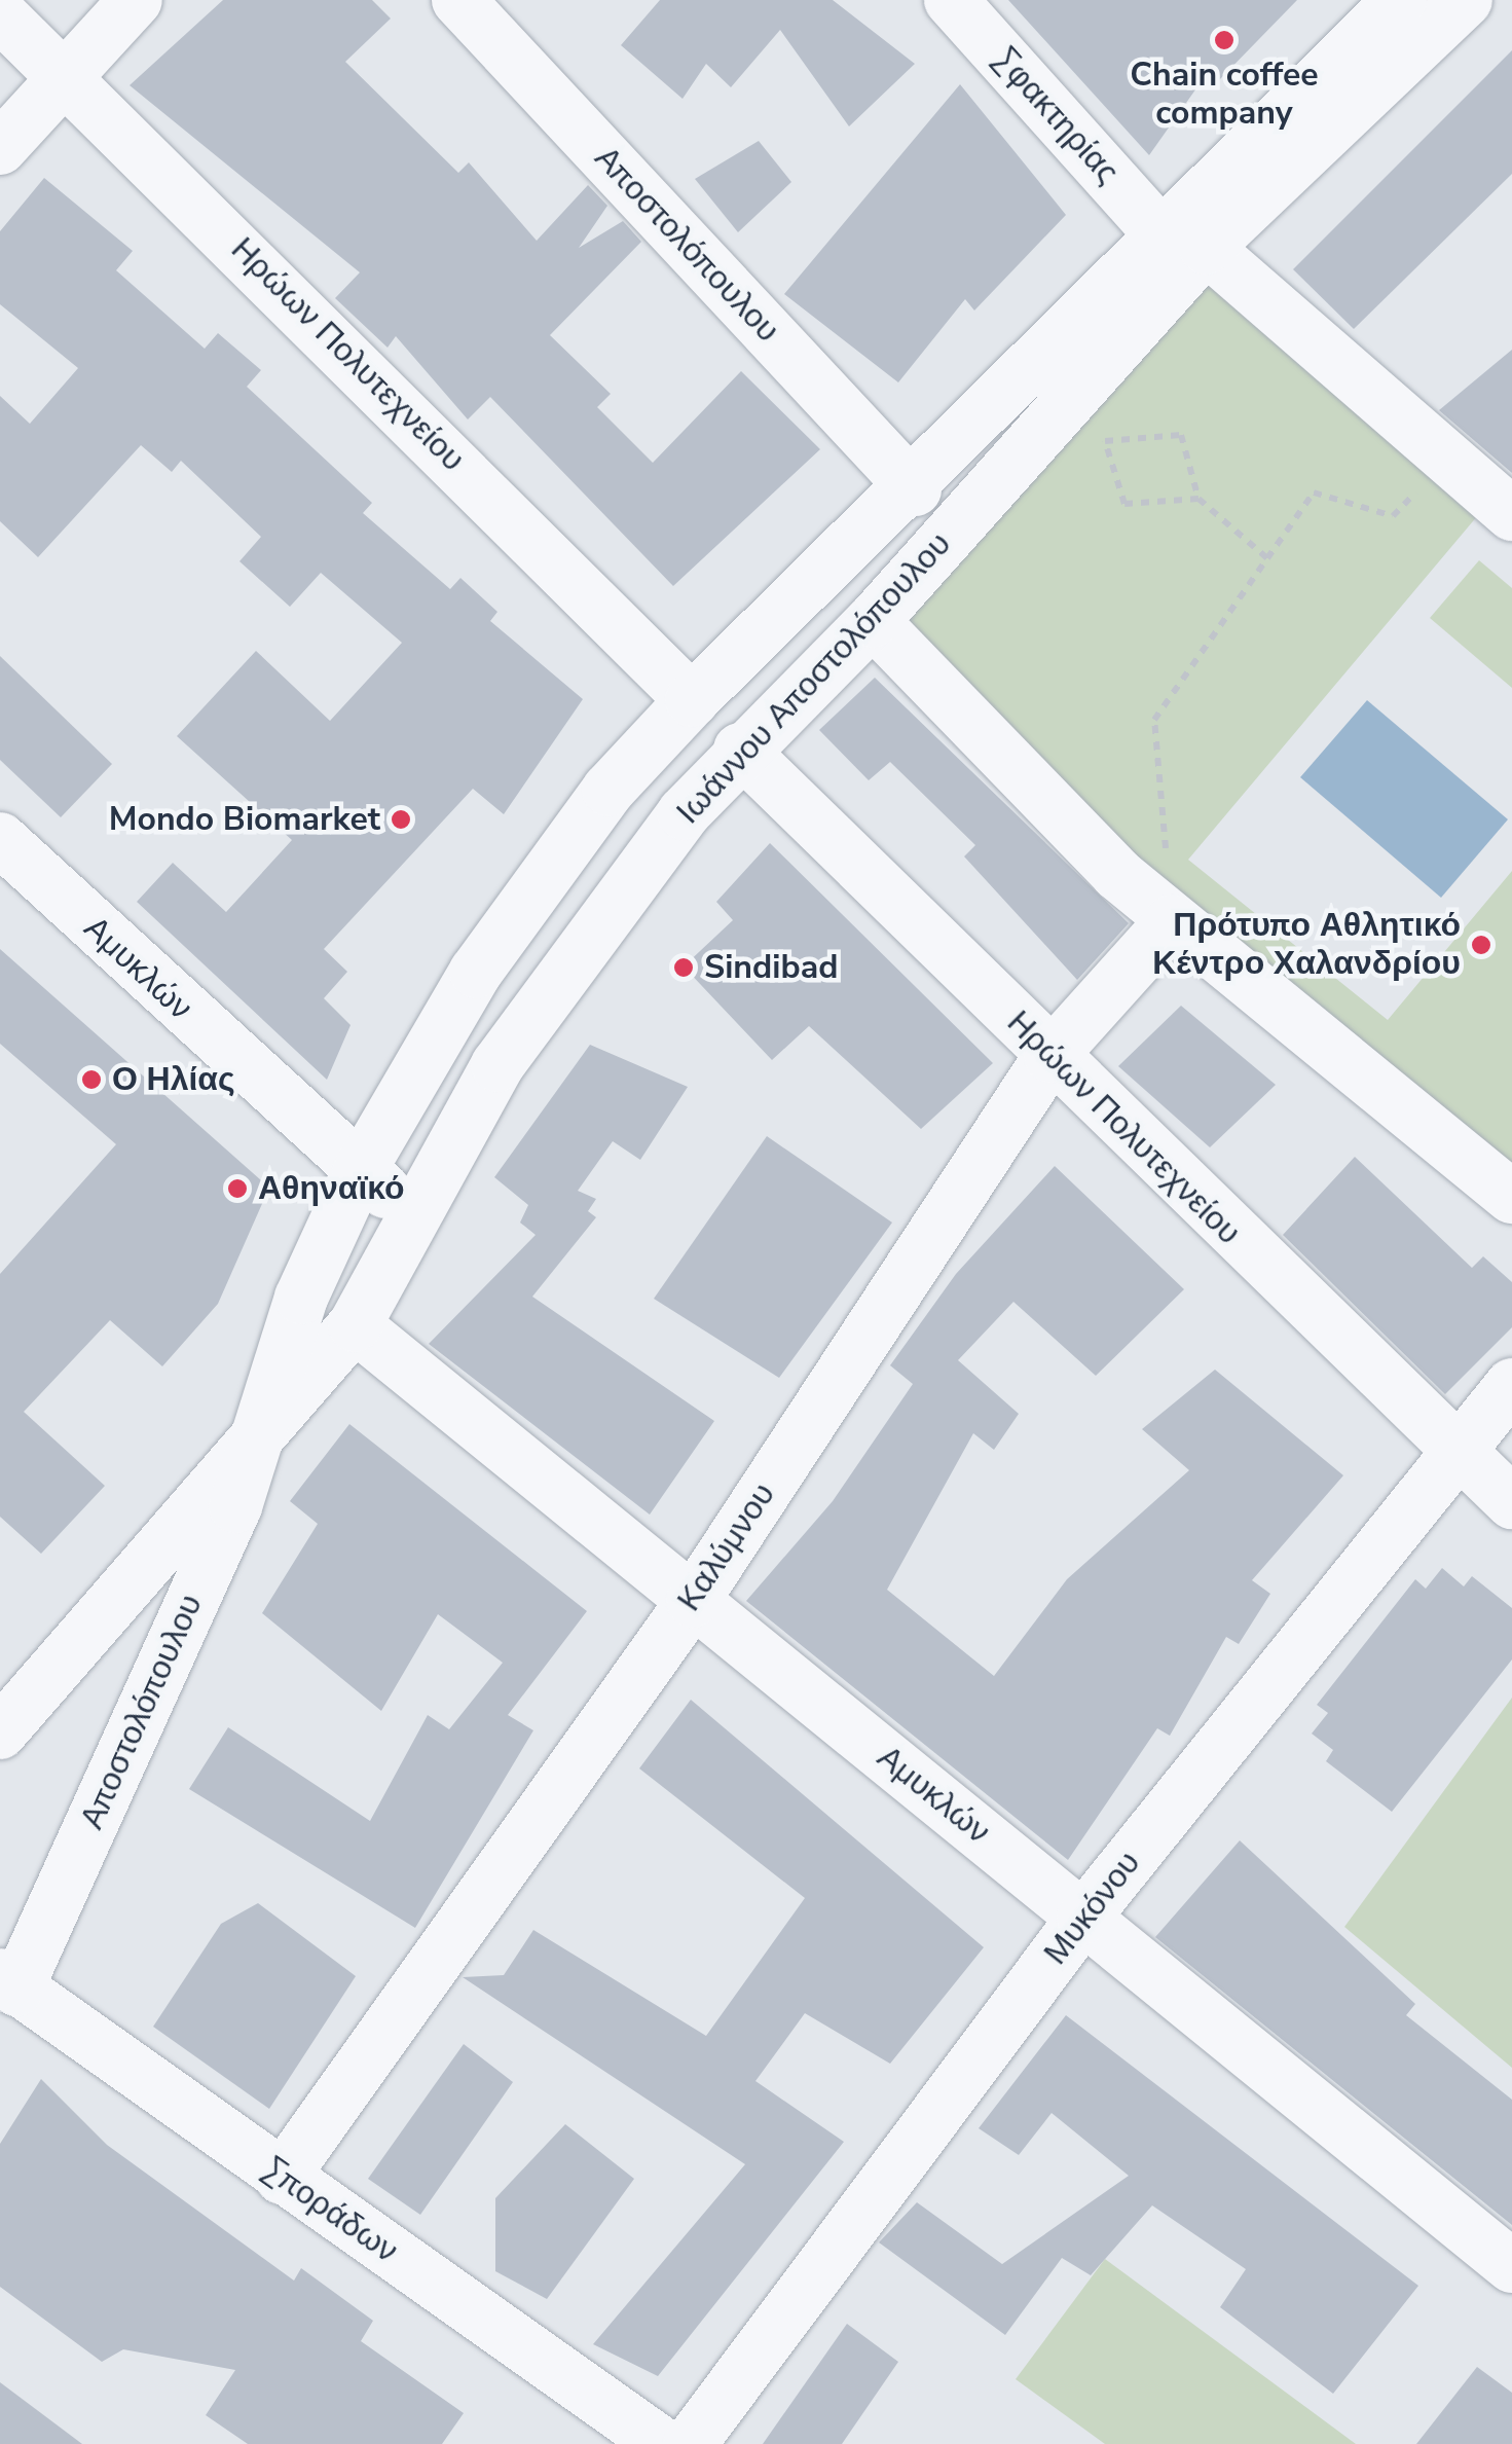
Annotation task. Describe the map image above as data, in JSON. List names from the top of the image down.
{
  "streets": {
    "street": [
      "Σφακτηρίας",
      "Αποστολόπουλου",
      "Ηρώων Πολυτεχνείου",
      "Ιωάννου Αποστολόπουλου",
      "Αμυκλών",
      "Καλύμνου",
      "Μυκόνου",
      "Σποράδων"
    ]
  },
  "crossings": [
    ["Σφακτηρίας", "Ιωάννου Αποστολόπουλου"],
    ["Αποστολόπουλου", "Ιωάννου Αποστολόπουλου"],
    ["Αποστολόπουλου", "Σποράδων"],
    ["Ηρώων Πολυτεχνείου", "Ιωάννου Αποστολόπουλου"],
    ["Ηρώων Πολυτεχνείου", "Καλύμνου"],
    ["Ηρώων Πολυτεχνείου", "Μυκόνου"],
    ["Ιωάννου Αποστολόπουλου", "Αμυκλών"],
    ["Αμυκλών", "Καλύμνου"],
    ["Αμυκλών", "Μυκόνου"],
    ["Καλύμνου", "Σποράδων"]
  ],
  "places": [
    "Chain coffee company",
    "Mondo Biomarket",
    "Πρότυπο Αθλητικό Κέντρο Χαλανδρίου",
    "Sindibad",
    "Ο Ηλίας",
    "Αθηναϊκό"
  ]
}
